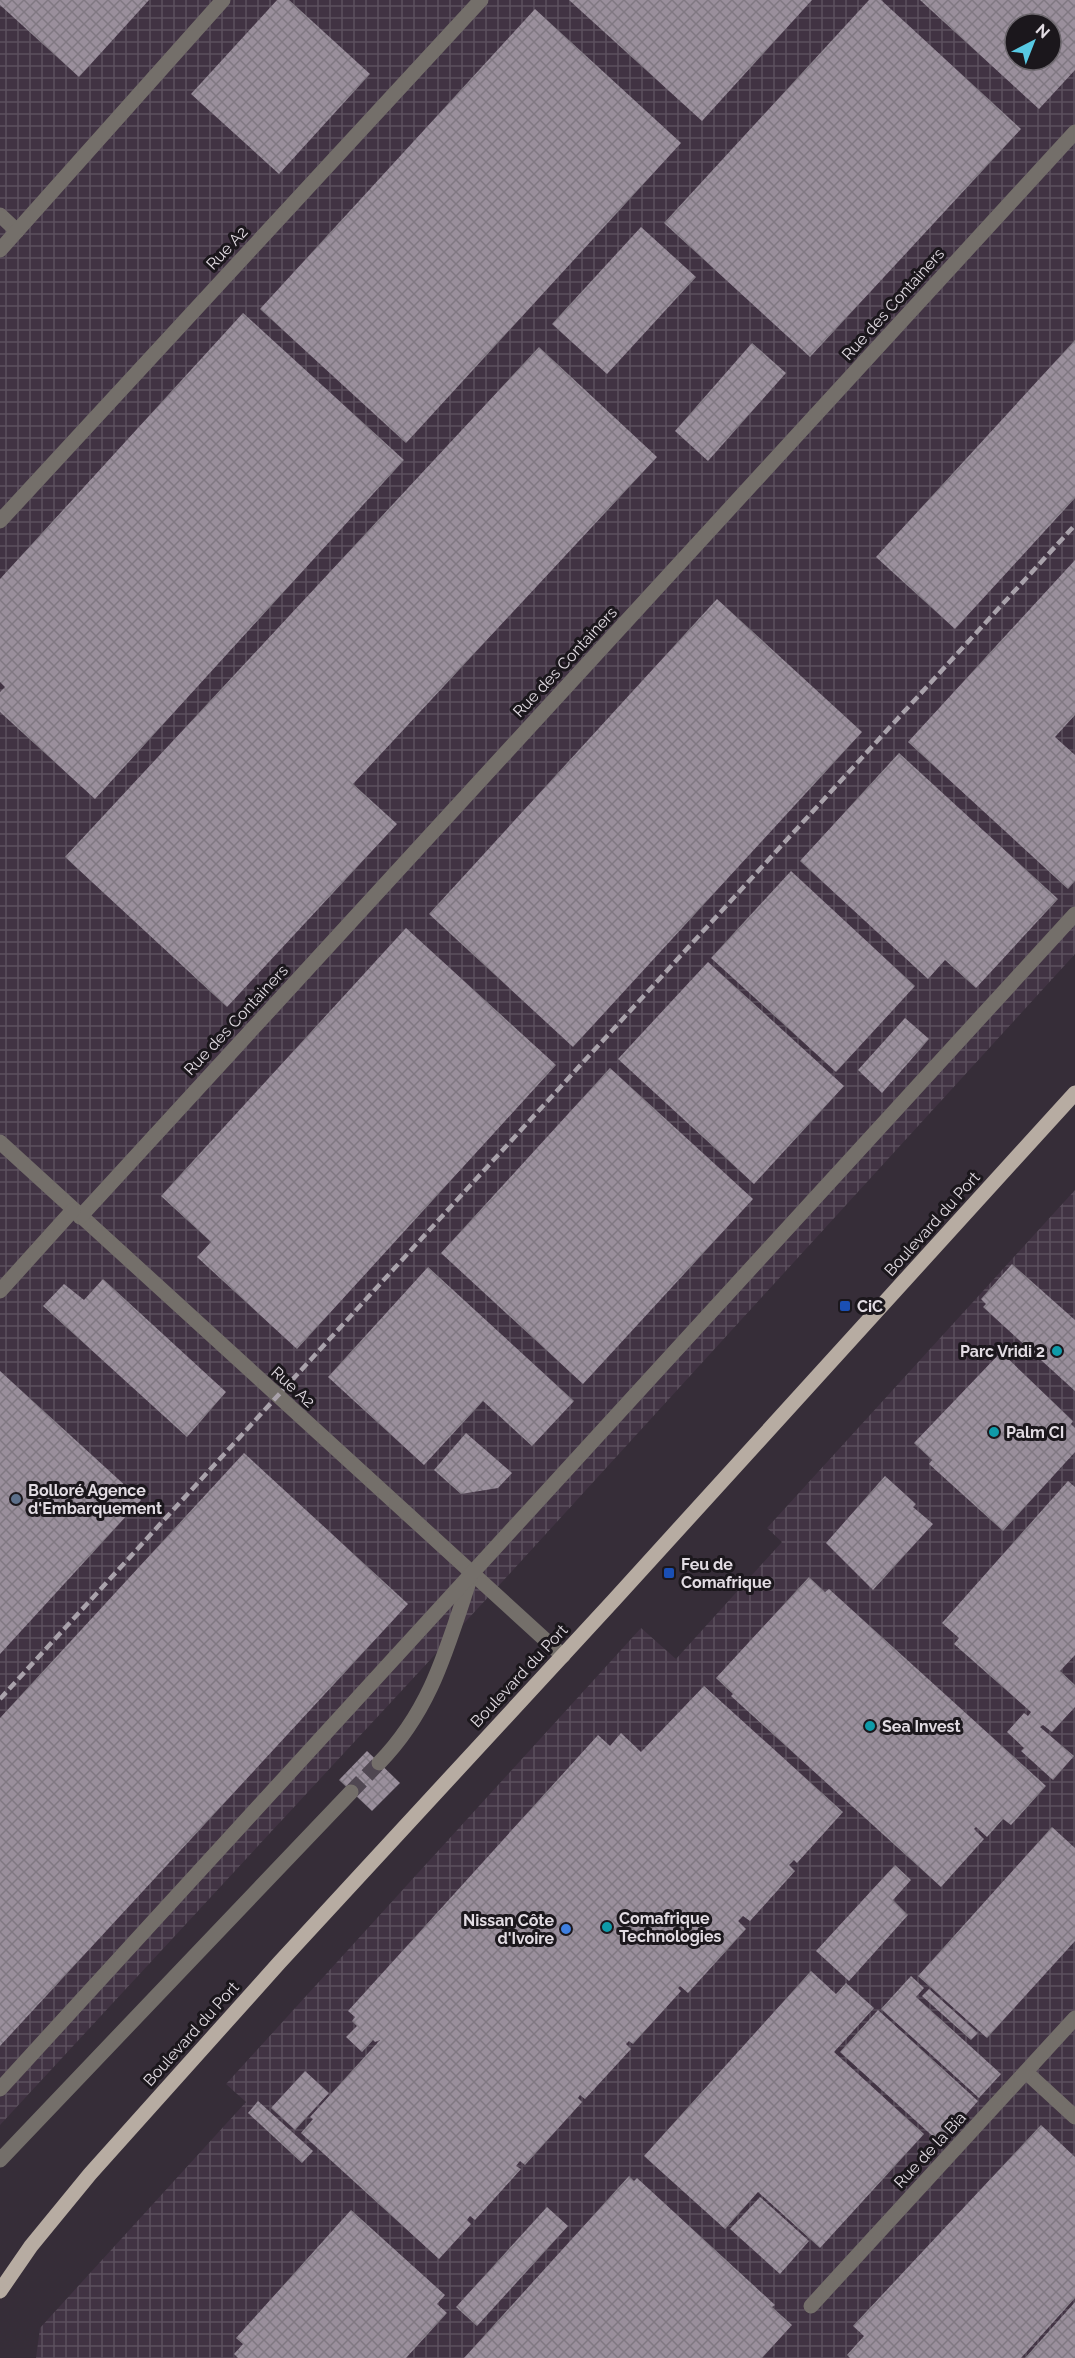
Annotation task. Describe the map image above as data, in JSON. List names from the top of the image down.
{
  "streets": {
    "main road": ["Boulevard du Port"],
    "street": ["Rue A2", "Rue des Containers", "Rue de la Bia"]
  },
  "crossings": [
    ["Rue A2", "Rue des Containers"],
    ["Rue A2", "Boulevard du Port"]
  ],
  "places": {
    "transit": ["CiC", "Feu de Comafrique"],
    "other": [
      "Parc Vridi 2",
      "Palm CI",
      "Bolloré Agence d‘Embarquement",
      "Sea Invest",
      "Comafrique Technologies",
      "Nissan Côte d'Ivoire"
    ]
  },
  "north": "top right"
}
